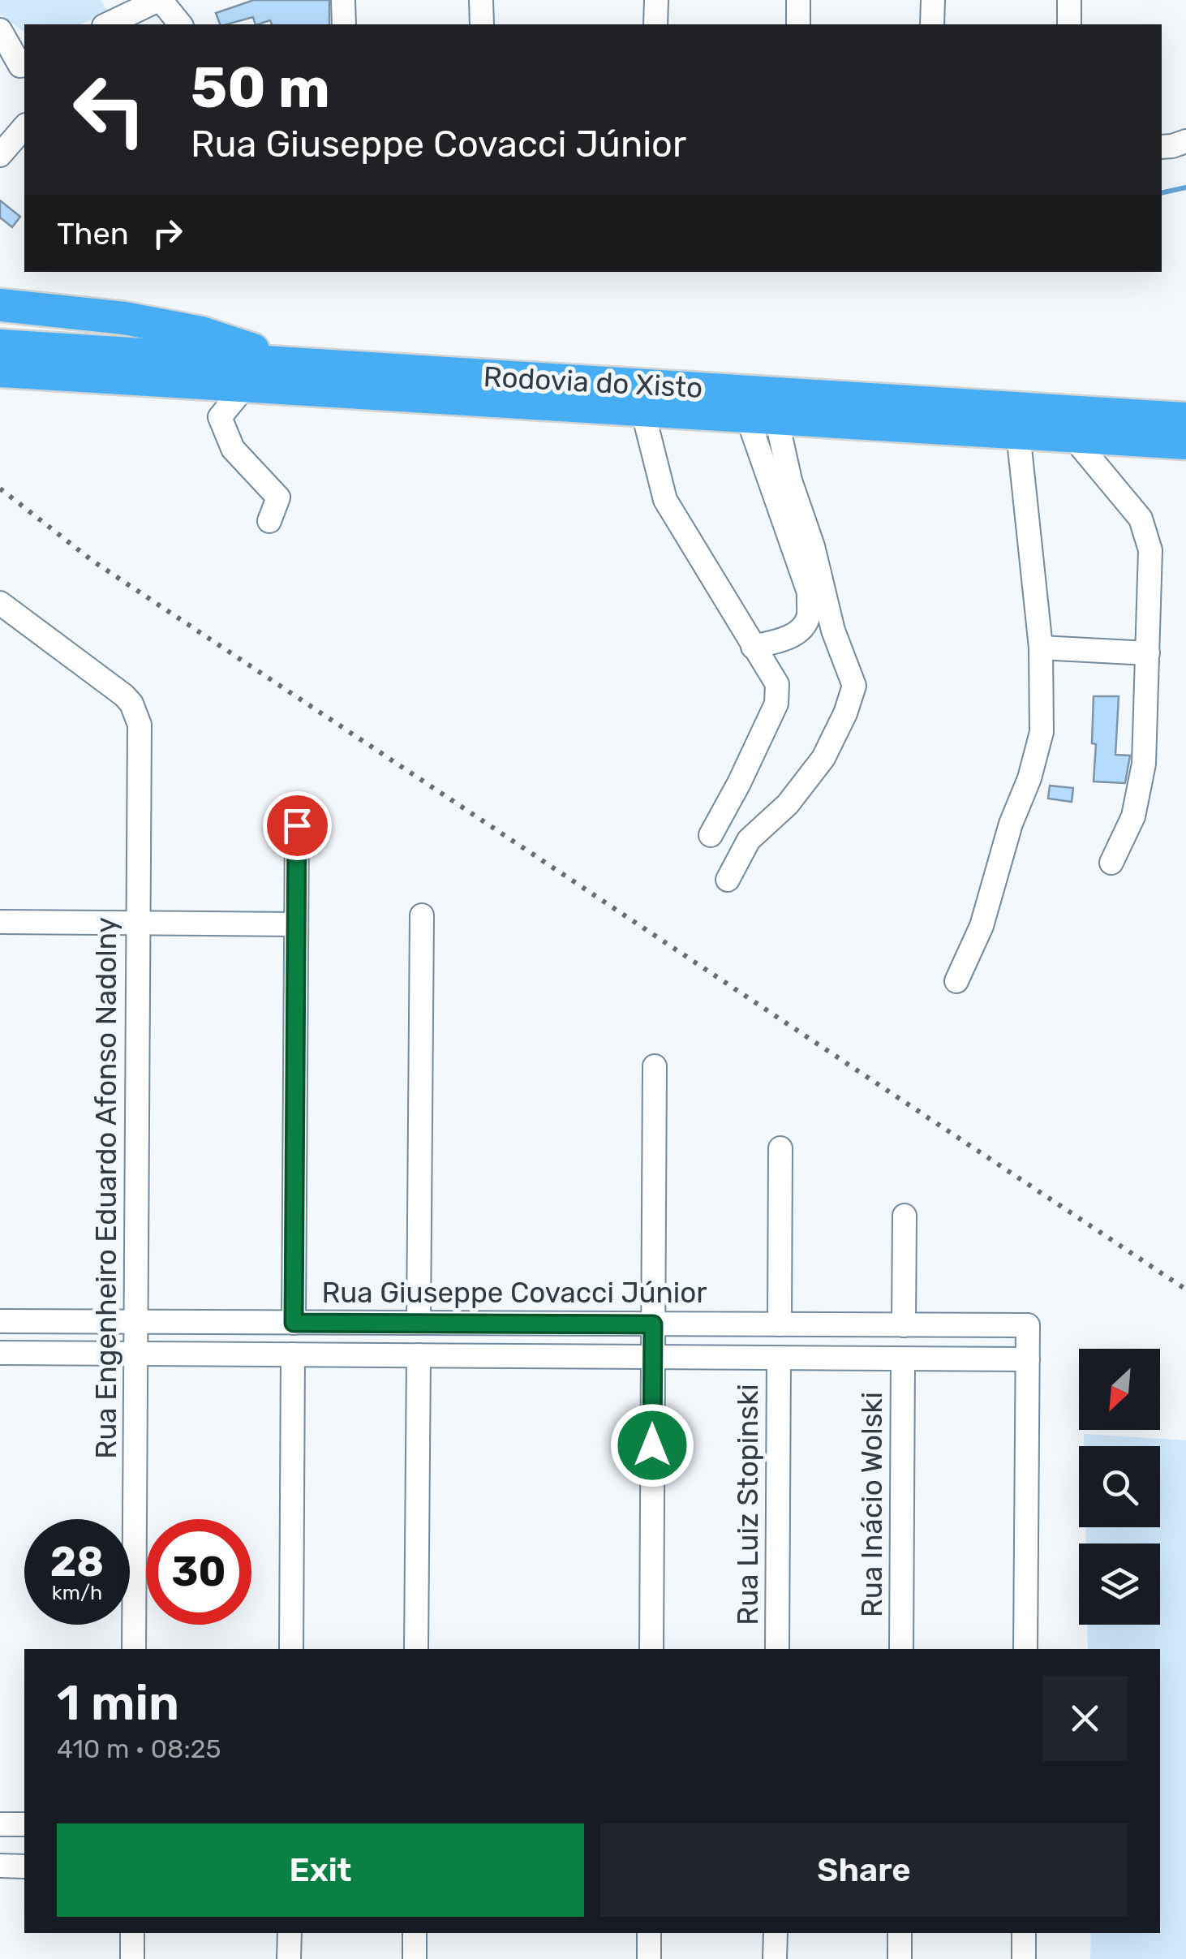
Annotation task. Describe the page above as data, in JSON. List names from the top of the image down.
{
  "streets": {
    "highway": ["Rodovia do Xisto"],
    "street": [
      "Rua Engenheiro Eduardo Afonso Nadolny",
      "Rua Giuseppe Covacci Júnior",
      "Rua Luiz Stopinski",
      "Rua Inácio Wolski"
    ]
  },
  "crossings": [
    ["Rua Engenheiro Eduardo Afonso Nadolny", "Rua Giuseppe Covacci Júnior"]
  ],
  "north": "bottom left",
  "page": {
    "turn": ["50 m", "Rua Giuseppe Covacci Júnior"],
    "then": "Then",
    "speed": "28 km/h",
    "limit": "30",
    "heading": ["1 min", "410 m · 08:25"],
    "buttons": ["Exit", "Share"]
  }
}
